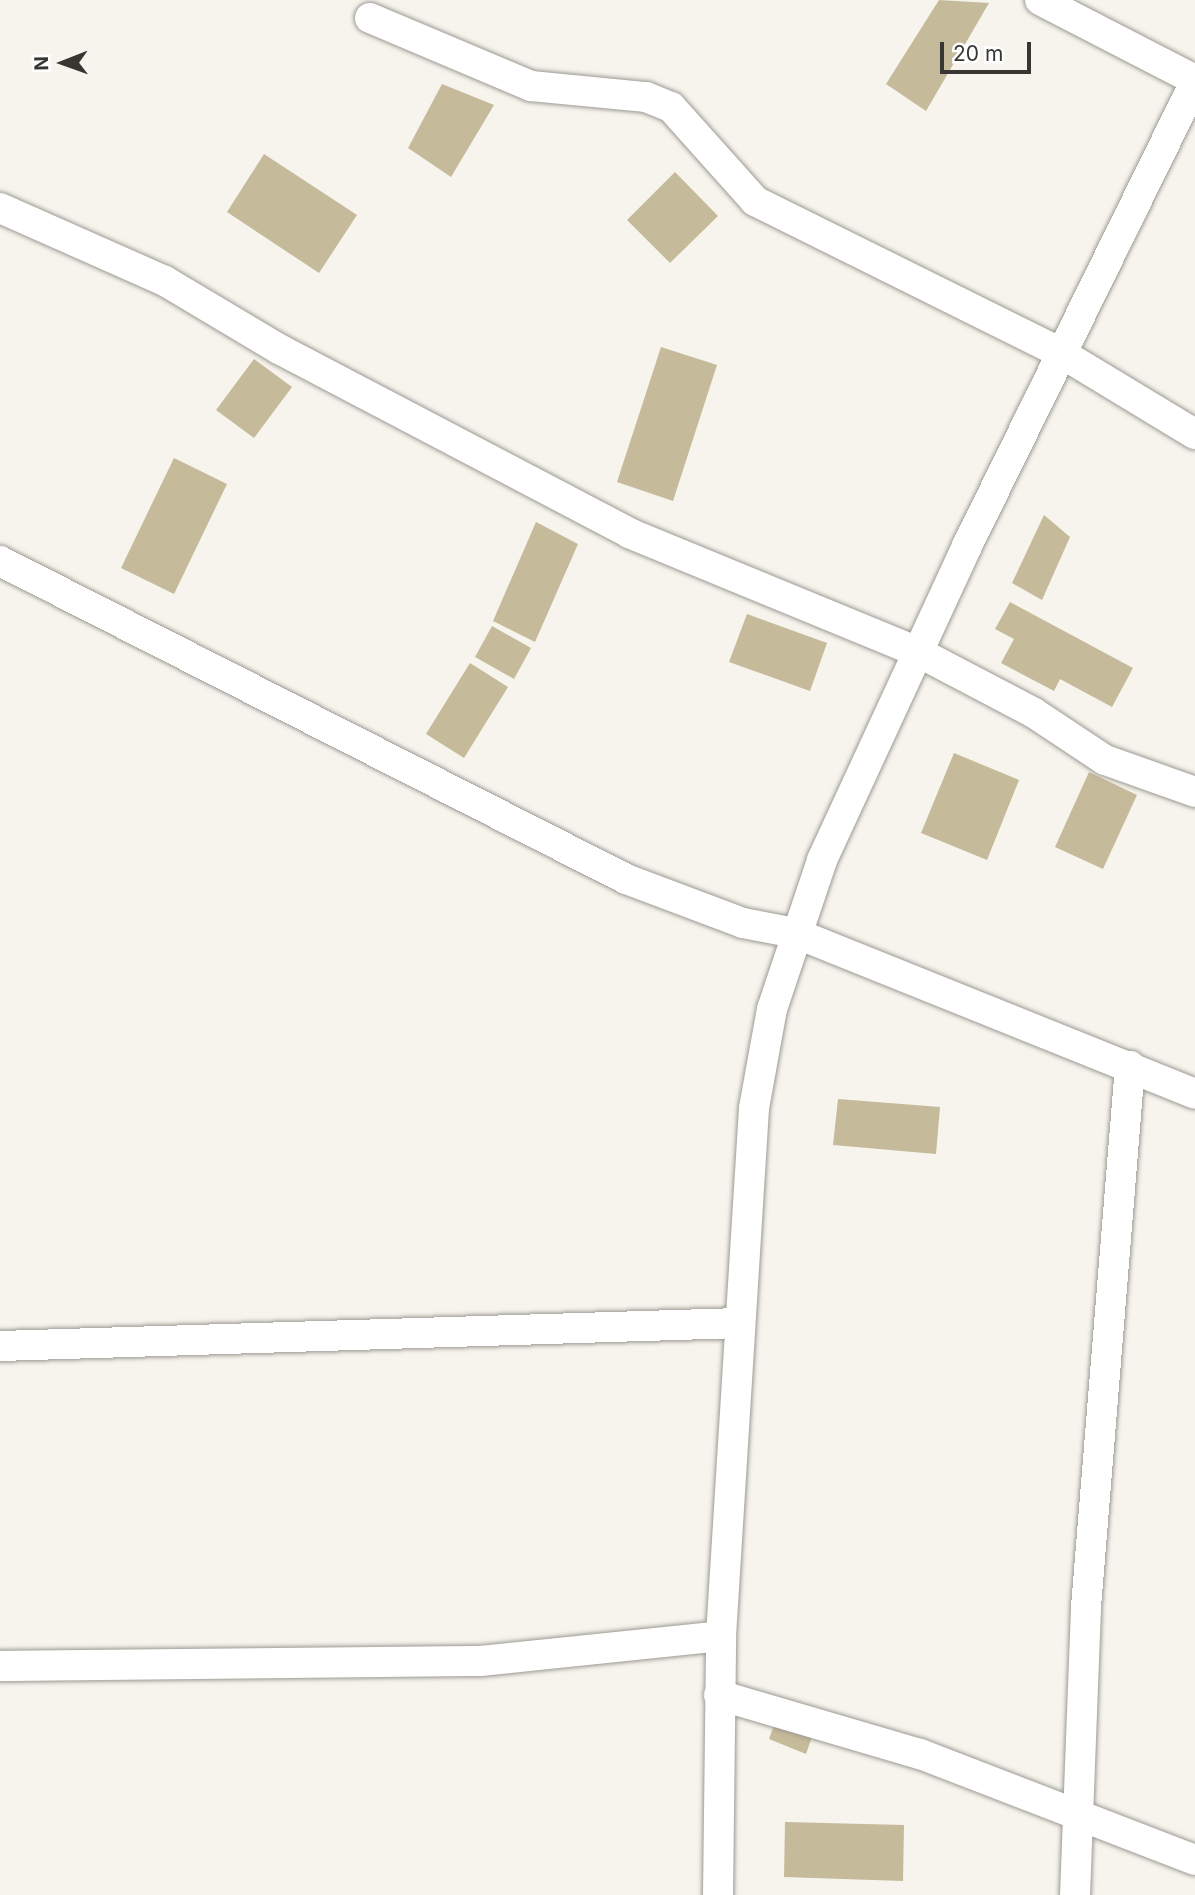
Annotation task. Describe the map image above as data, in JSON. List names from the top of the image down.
{
  "scale_bar": "20 m",
  "north": "left"
}
